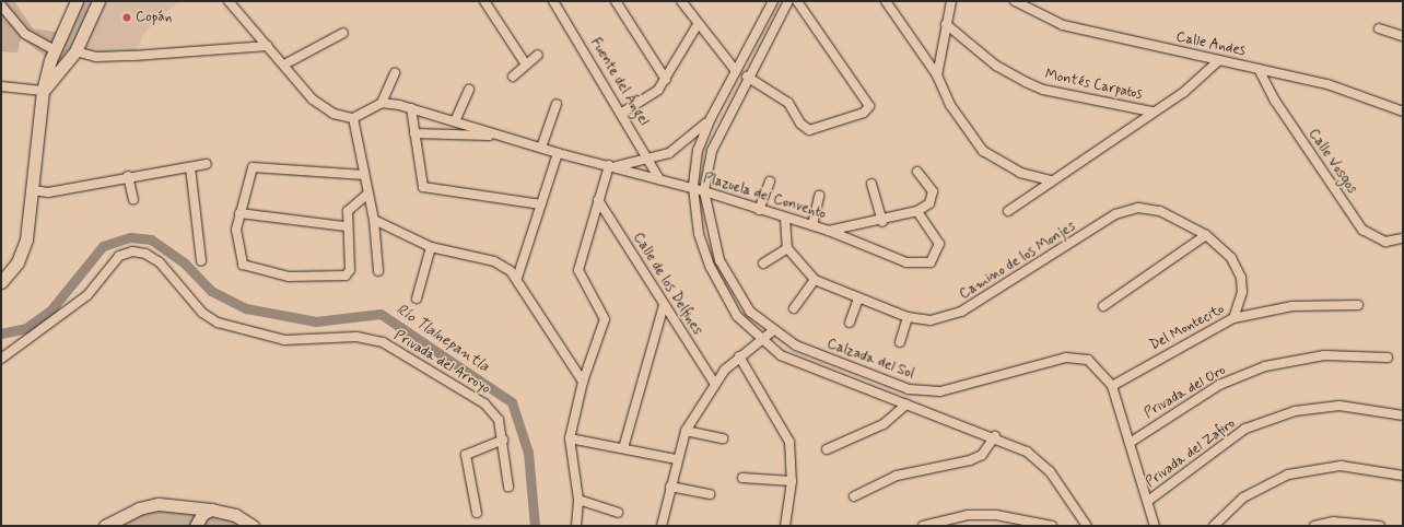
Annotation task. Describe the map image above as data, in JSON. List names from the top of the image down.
{
  "streets": {
    "street": [
      "Calle Andes",
      "Fuente del Ángel",
      "Montés Carpatos",
      "Calle Vosgos",
      "Plazuela del Convento",
      "Camino de los Monjes",
      "Calle de los Delfines",
      "Del Montecito",
      "Calzada del Sol",
      "Privada del Arroyo",
      "Privada del Oro",
      "Privada del Zafiro"
    ]
  },
  "crossings": [
    ["Calle Andes", "Calle Vosgos"],
    ["Fuente del Ángel", "Plazuela del Convento"],
    ["Plazuela del Convento", "Calzada del Sol"],
    ["Camino de los Monjes", "Del Montecito"],
    ["Del Montecito", "Calzada del Sol"],
    ["Calzada del Sol", "Privada del Oro"],
    ["Calzada del Sol", "Privada del Zafiro"]
  ],
  "water": ["Río Tlalnepantla"],
  "places": ["Copán"]
}
